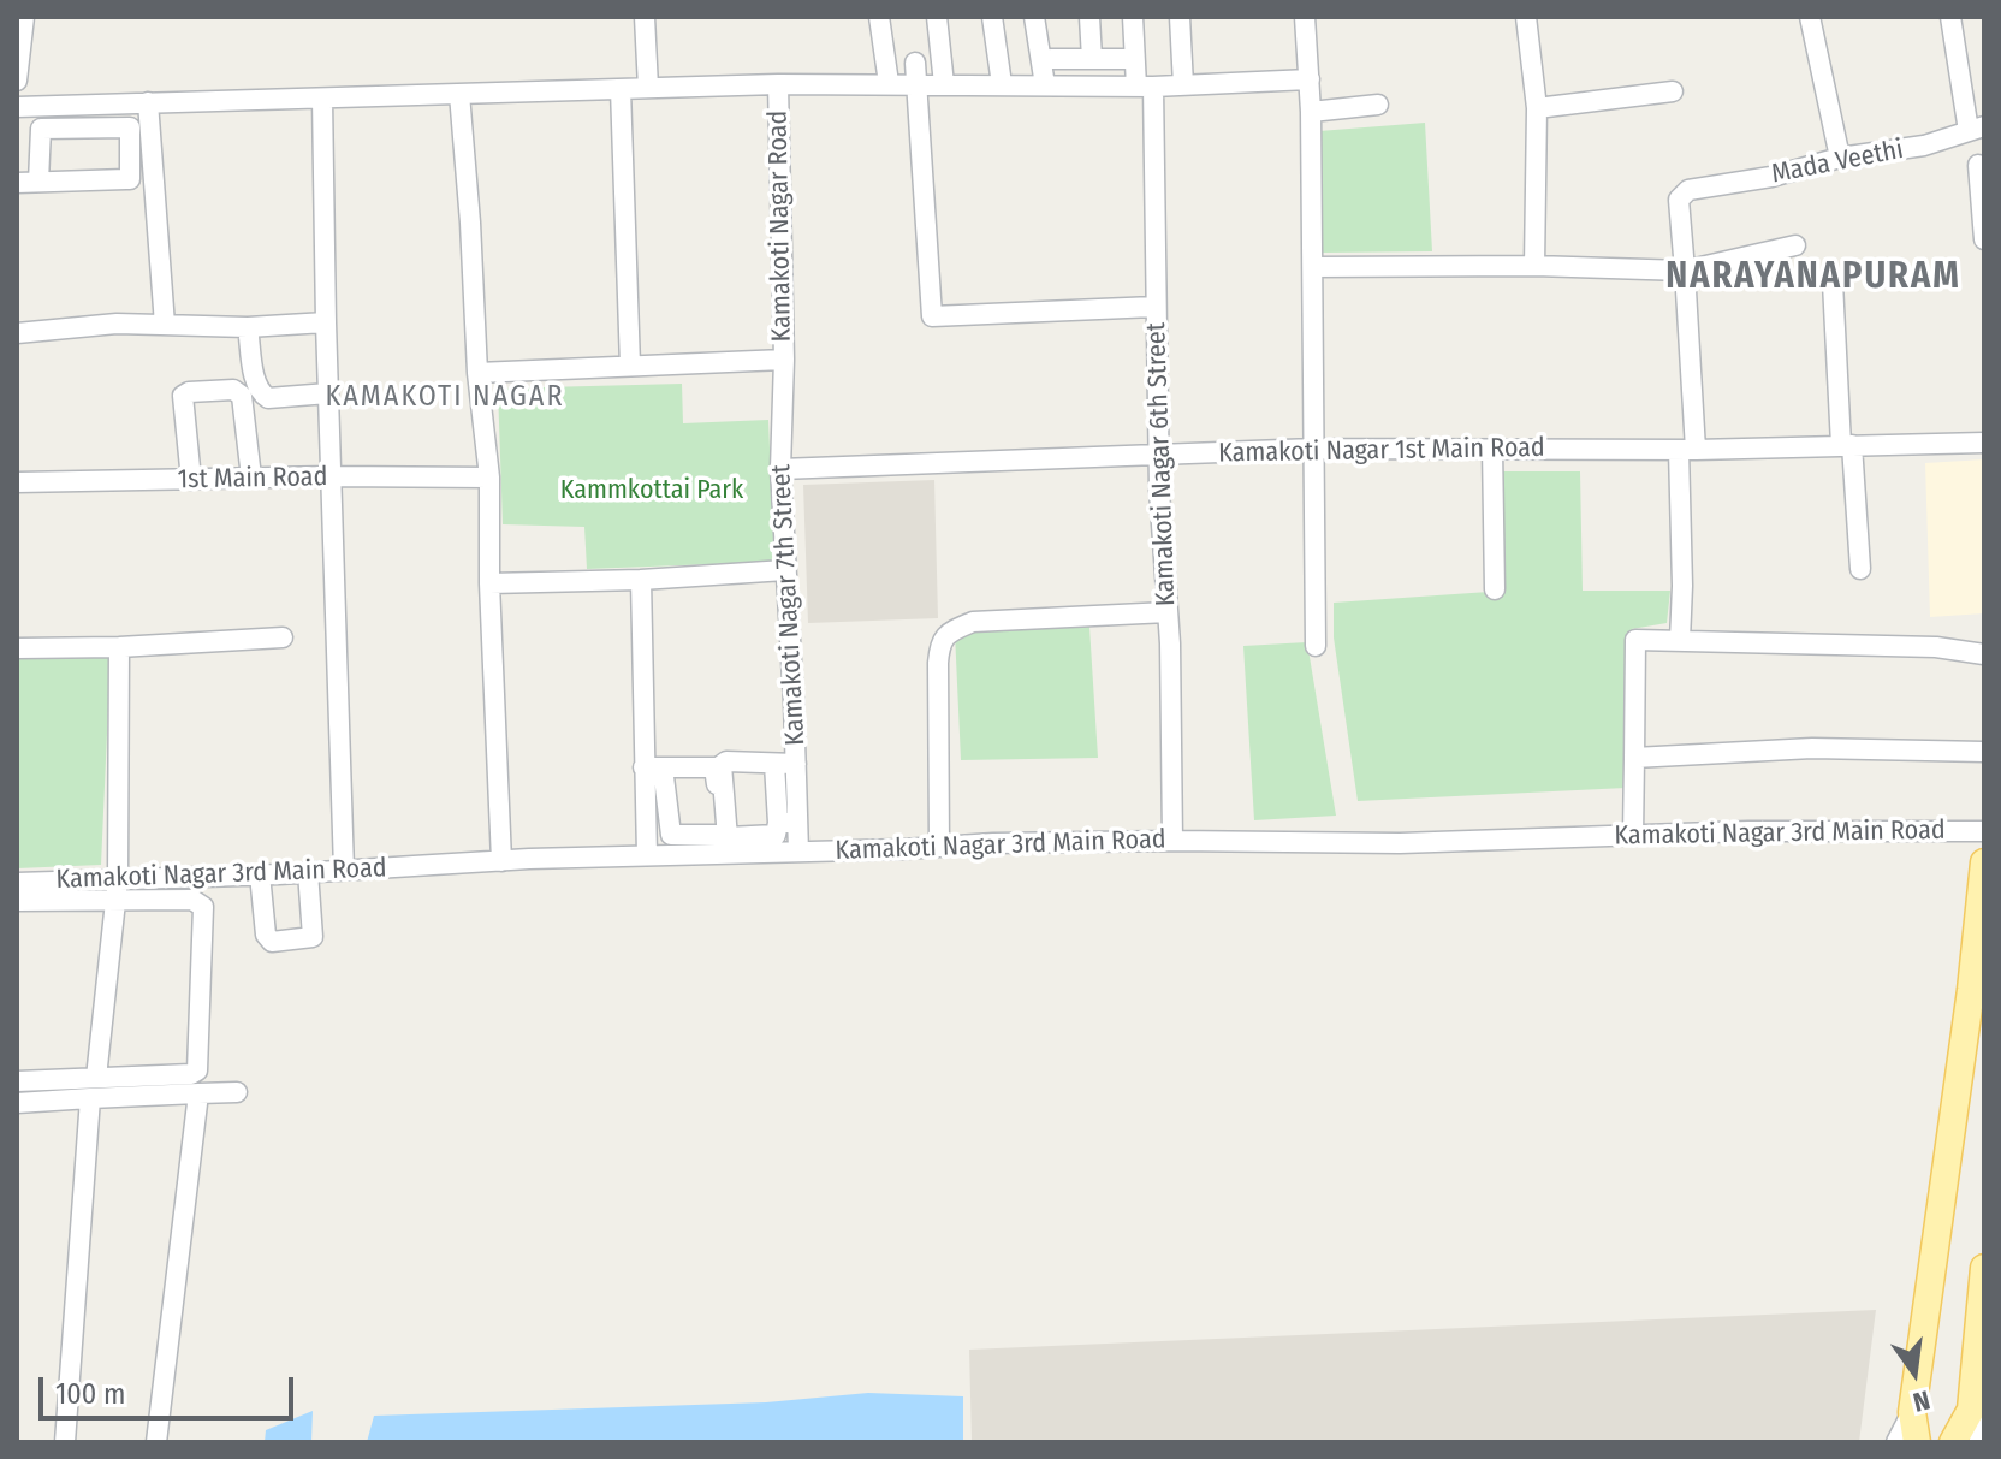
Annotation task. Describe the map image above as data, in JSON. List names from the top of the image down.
{
  "streets": {
    "street": [
      "Mada Veethi",
      "Kamakoti Nagar Road",
      "Kamakoti Nagar 1st Main Road",
      "Kamakoti Nagar 6th Street",
      "1st Main Road",
      "Kamakoti Nagar 7th Street",
      "Kamakoti Nagar 3rd Main Road"
    ]
  },
  "crossings": [
    ["Kamakoti Nagar Road", "Kamakoti Nagar 6th Street"],
    ["Kamakoti Nagar Road", "Kamakoti Nagar 7th Street"],
    ["Kamakoti Nagar 1st Main Road", "Kamakoti Nagar 6th Street"],
    ["Kamakoti Nagar 1st Main Road", "Kamakoti Nagar 7th Street"],
    ["Kamakoti Nagar 6th Street", "Kamakoti Nagar 3rd Main Road"],
    ["Kamakoti Nagar 7th Street", "Kamakoti Nagar 3rd Main Road"]
  ],
  "districts": ["NARAYANAPURAM", "KAMAKOTI NAGAR"],
  "parks": ["Kammkottai Park"],
  "scale_bar": "100 m",
  "north": "bottom"
}
